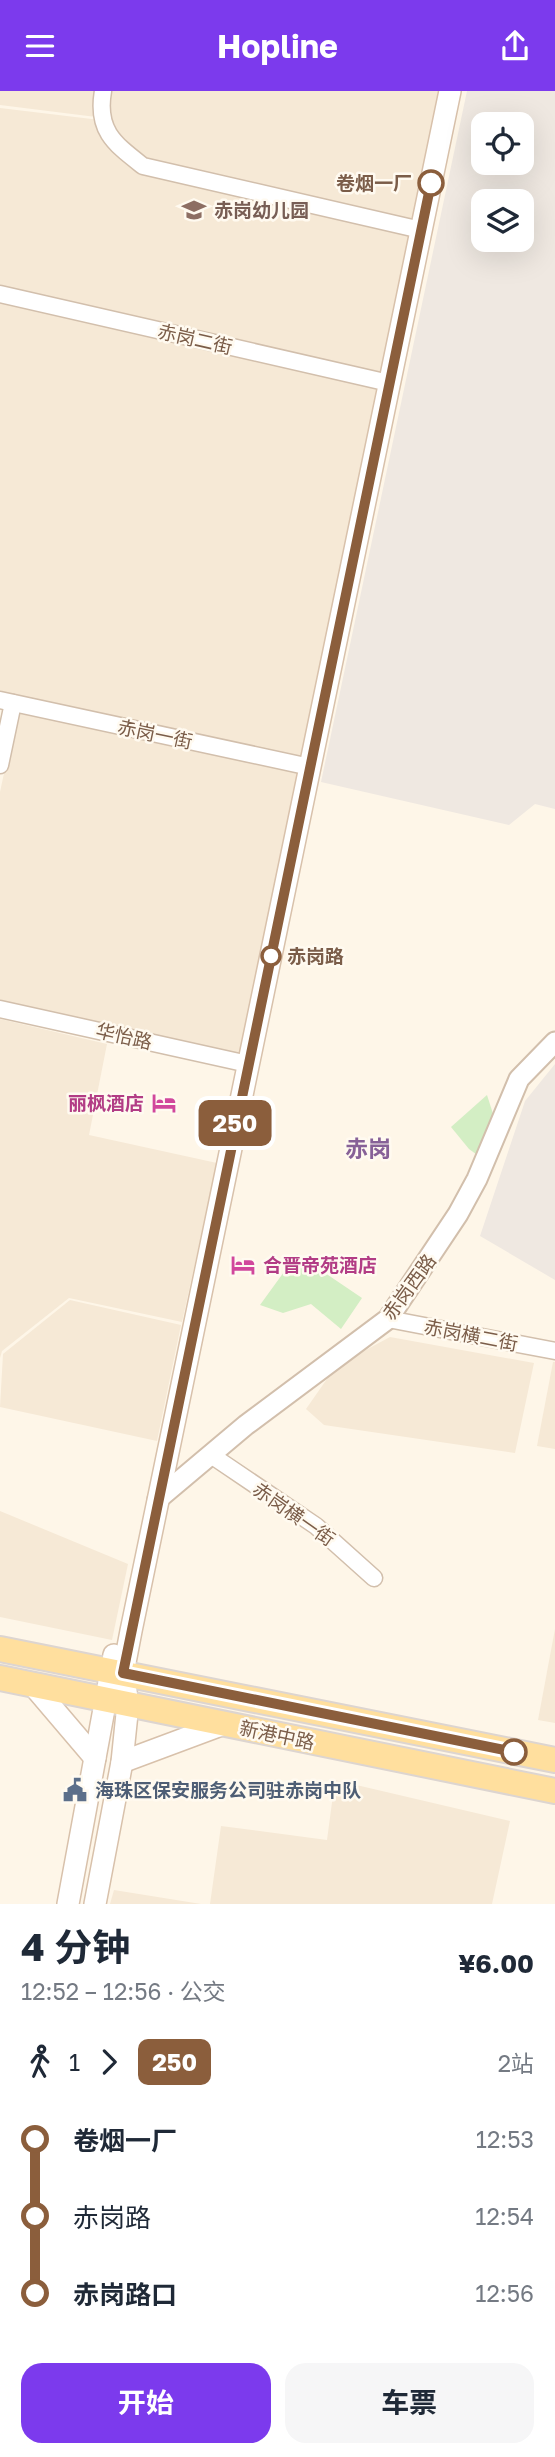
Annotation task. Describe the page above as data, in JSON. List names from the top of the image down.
{
  "streets": {
    "main road": ["新港中路"],
    "street": [
      "赤岗二街",
      "赤岗一街",
      "华怡路",
      "赤岗西路",
      "赤岗横二街",
      "赤岗横一街"
    ]
  },
  "crossings": [
    ["赤岗西路", "赤岗横二街"],
    ["赤岗西路", "赤岗横一街"]
  ],
  "districts": ["赤岗"],
  "places": {
    "other": ["卷烟一厂", "赤岗路"],
    "school or university": ["赤岗幼儿园"],
    "hotel": ["丽枫酒店", "合晋帝苑酒店"],
    "public building": ["海珠区保安服务公司驻赤岗中队"]
  },
  "lines": ["bus line 250"],
  "page": {
    "header": "Hopline",
    "on_map": "250",
    "heading": ["4 分钟", "12:52 – 12:56 · 公交", "¥6.00"],
    "legs": ["1", "250", "2站"],
    "list": [
      {
        "name": "卷烟一厂",
        "value": "12:53"
      },
      {
        "name": "赤岗路",
        "value": "12:54"
      },
      {
        "name": "赤岗路口",
        "value": "12:56"
      }
    ],
    "buttons": ["开始", "车票"]
  }
}
